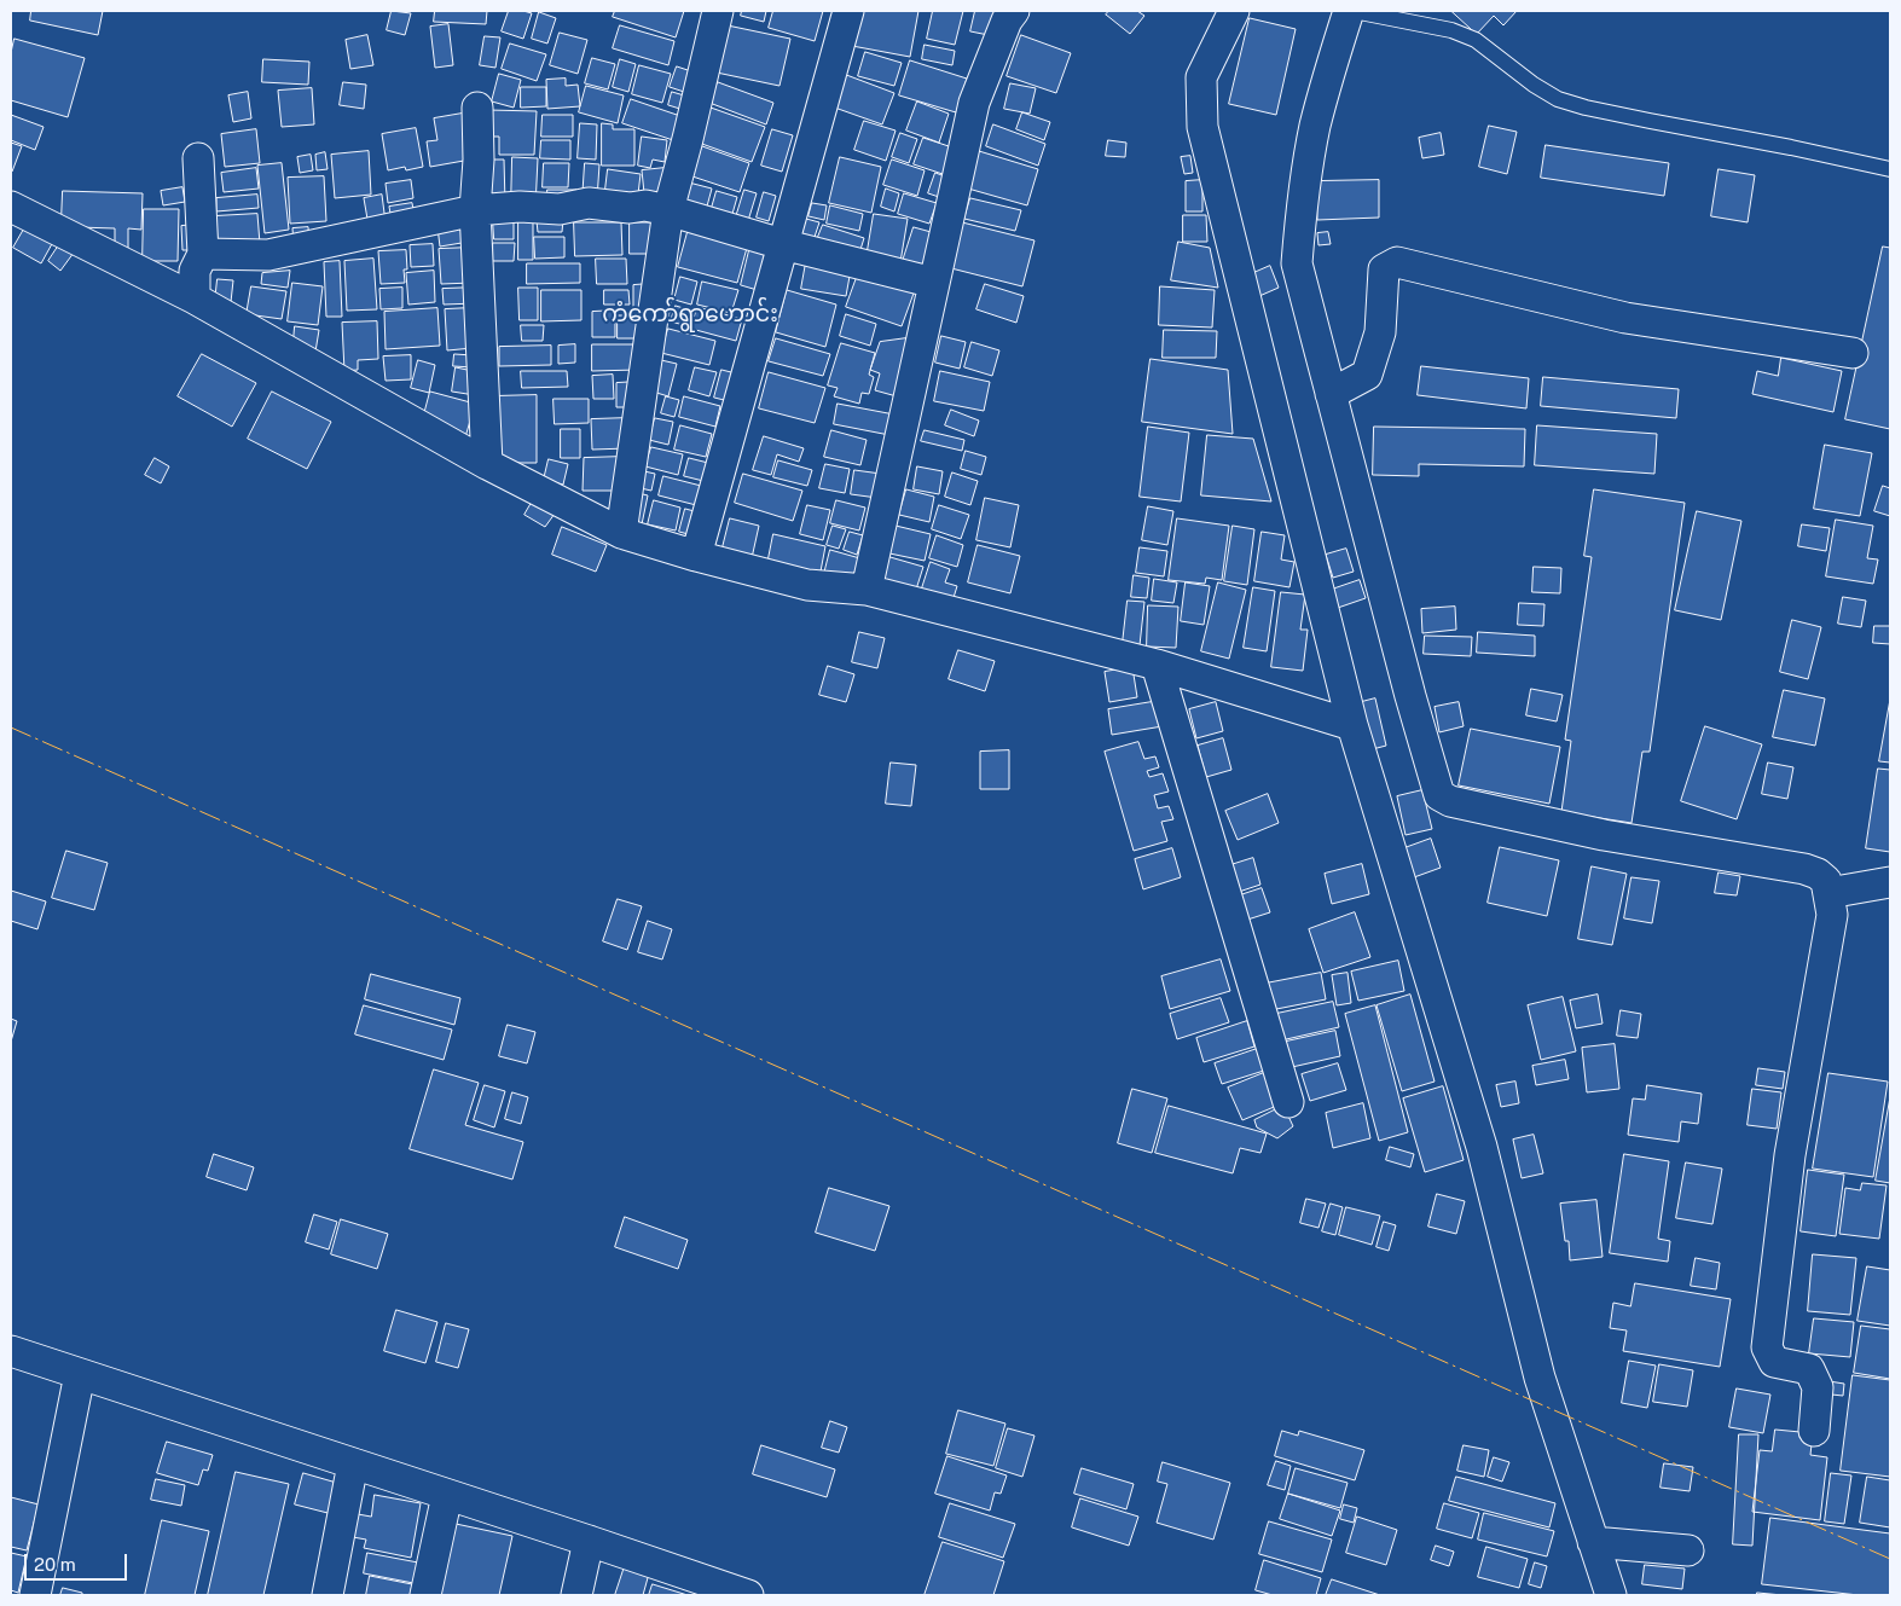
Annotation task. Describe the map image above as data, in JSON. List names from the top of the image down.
{
  "districts": ["ကံကော်ရွာဟောင်း"],
  "scale_bar": "20 m"
}
